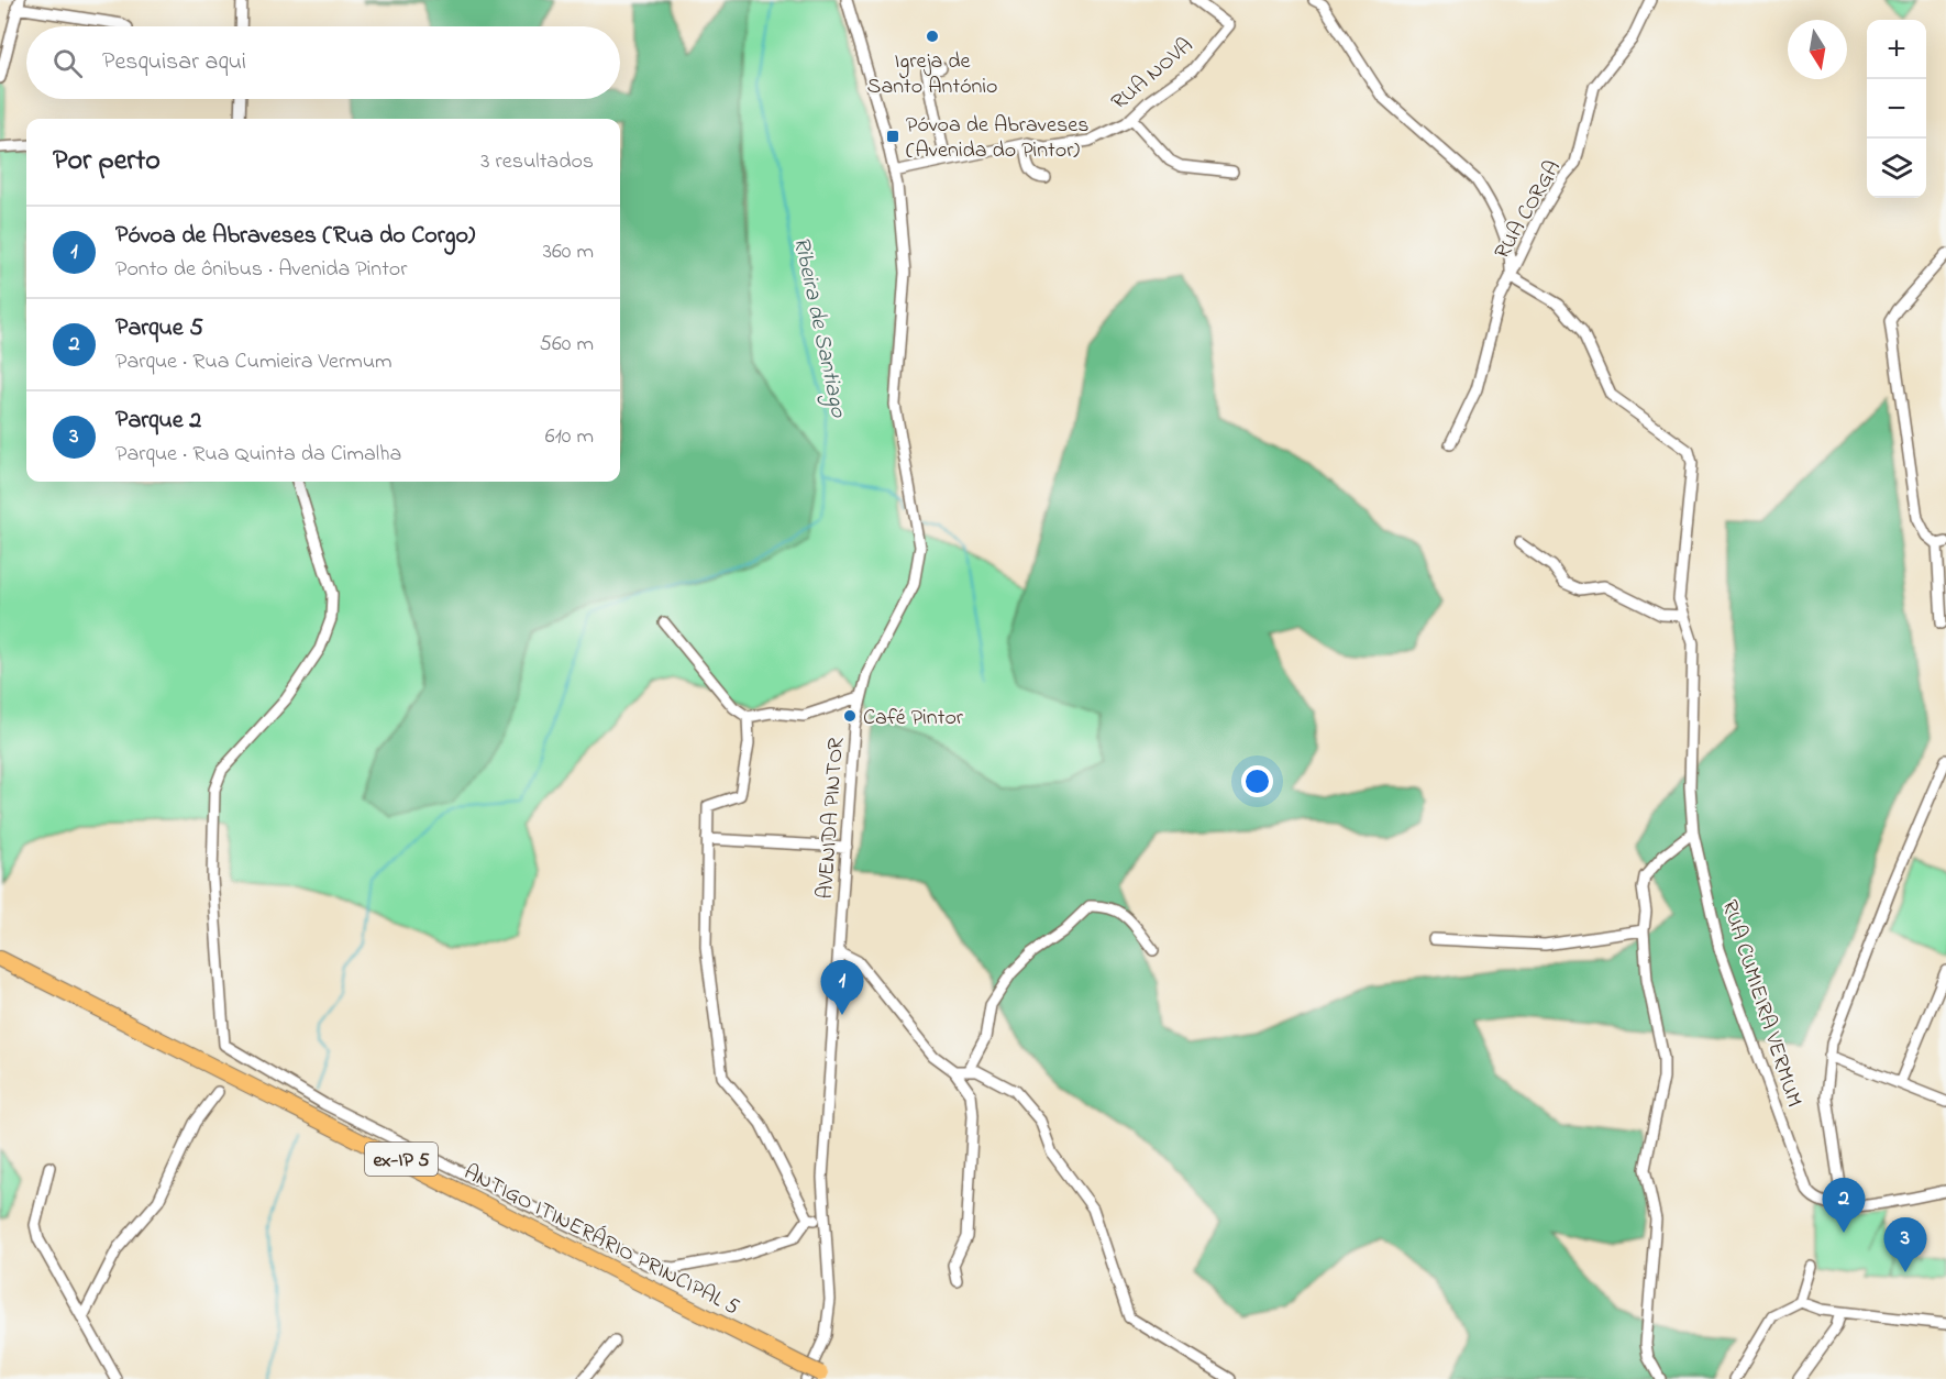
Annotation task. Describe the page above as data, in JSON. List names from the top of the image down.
{
  "streets": {
    "highway": ["ex-IP 5", "ANTIGO ITINERÁRIO PRINCIPAL 5"],
    "street": [
      "RUA NOVA",
      "RUA CORGA",
      "AVENIDA PINTOR",
      "RUA CUMIEIRA VERMUM"
    ]
  },
  "crossings": [
    ["RUA NOVA", "AVENIDA PINTOR"],
    ["RUA CORGA", "RUA CUMIEIRA VERMUM"],
    ["AVENIDA PINTOR", "ANTIGO ITINERÁRIO PRINCIPAL 5"]
  ],
  "water": ["Ribeira de Santiago"],
  "places": {
    "other": ["Igreja de Santo António", "Café Pintor"],
    "transit": ["Póvoa de Abraveses (Avenida do Pintor)"]
  },
  "north": "bottom",
  "page": {
    "map_buttons": ["+", "−"],
    "search": "Pesquisar aqui",
    "heading": ["Por perto", "3 resultados"],
    "list": [
      {
        "mark": "1",
        "name": "Póvoa de Abraveses (Rua do Corgo)",
        "note": "Ponto de ônibus · Avenida Pintor",
        "value": "360 m"
      },
      {
        "mark": "2",
        "name": "Parque 5",
        "note": "Parque · Rua Cumieira Vermum",
        "value": "560 m"
      },
      {
        "mark": "3",
        "name": "Parque 2",
        "note": "Parque · Rua Quinta da Cimalha",
        "value": "610 m"
      }
    ],
    "pins": ["1", "2", "3"]
  }
}
